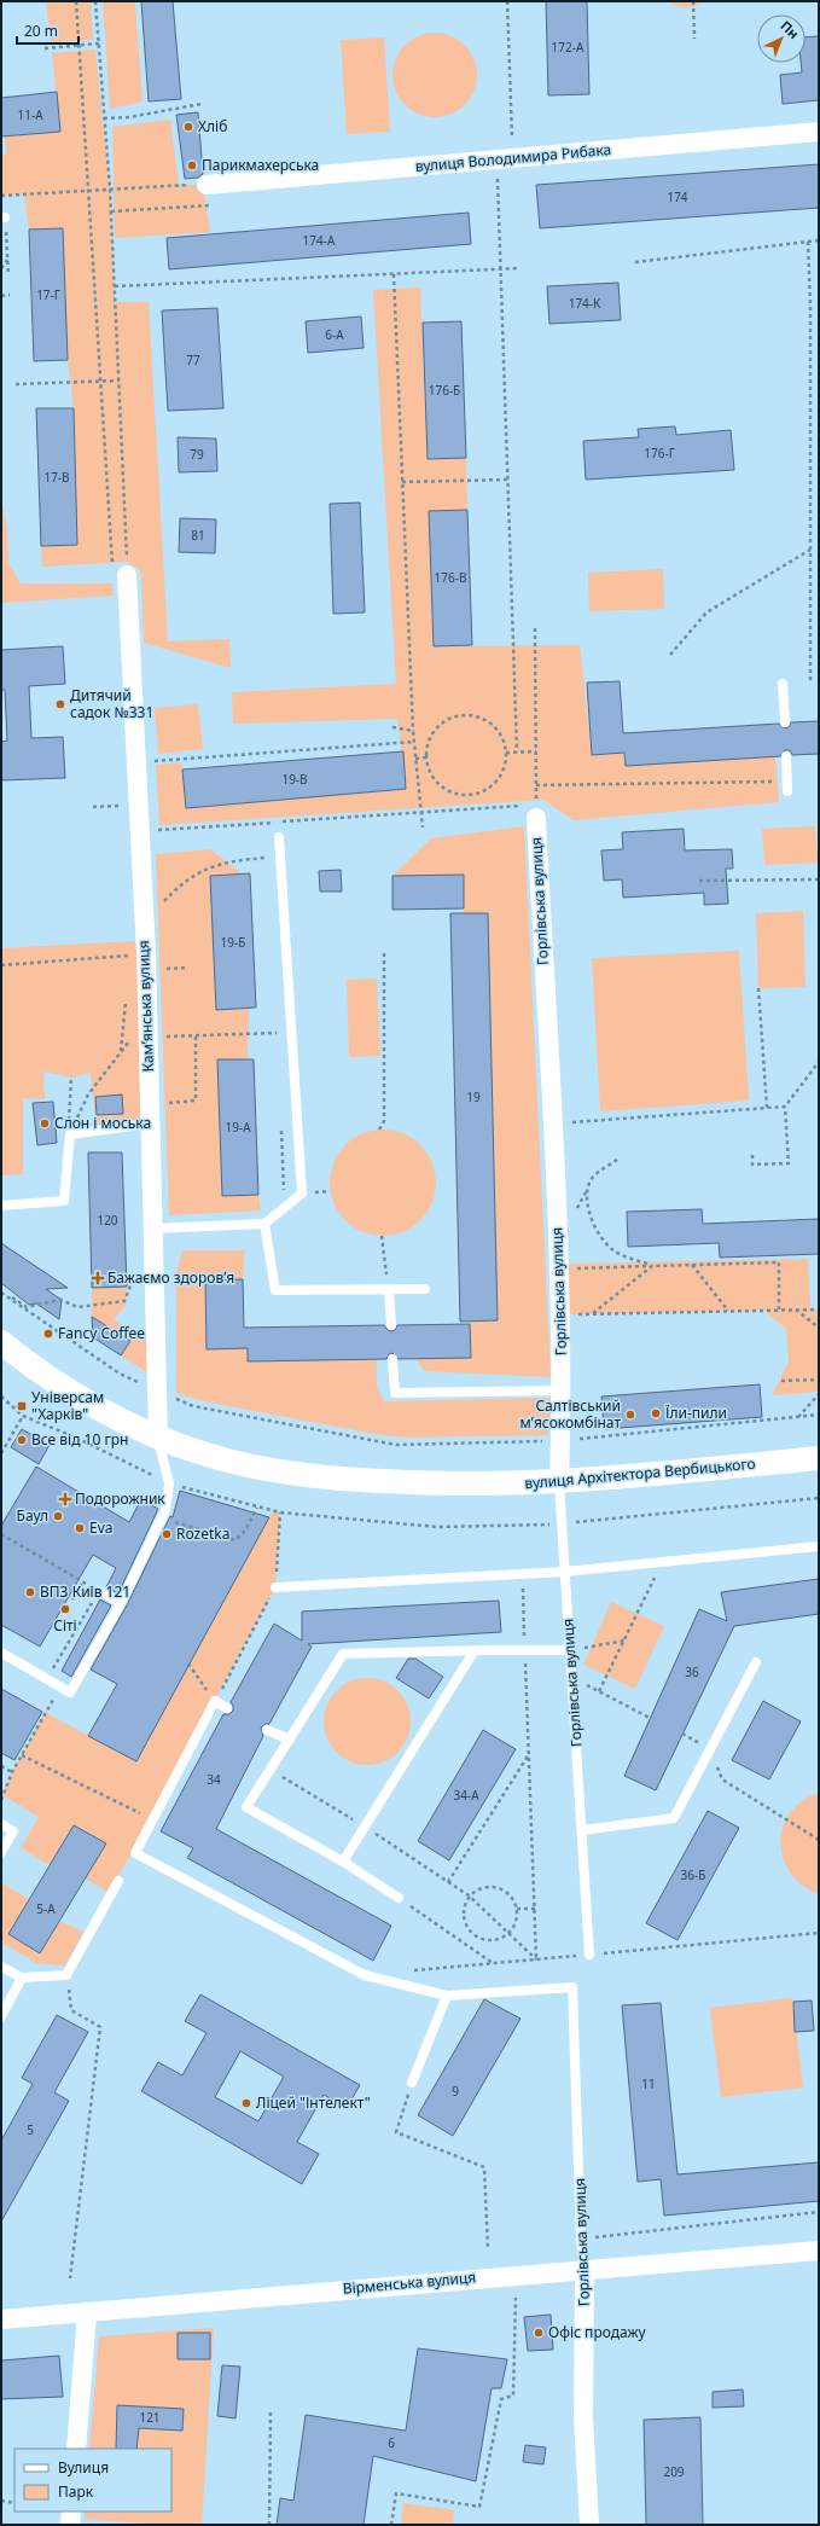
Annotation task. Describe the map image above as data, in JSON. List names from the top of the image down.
{
  "streets": {
    "street": [
      "вулиця Володимира Рибака",
      "Горлівська вулиця",
      "Камʼянська вулиця",
      "вулиця Архітектора Вербицького",
      "Вірменська вулиця"
    ]
  },
  "crossings": [
    ["Горлівська вулиця", "вулиця Архітектора Вербицького"],
    ["Горлівська вулиця", "Вірменська вулиця"],
    ["Камʼянська вулиця", "вулиця Архітектора Вербицького"]
  ],
  "places": {
    "other": [
      "Хліб",
      "Парикмахерська",
      "Дитячий садок №331",
      "Слон і моська",
      "Fancy Coffee",
      "Їли-пили",
      "Салтівський м’ясокомбінат",
      "Все від 10 грн",
      "Баул",
      "Eva",
      "Rozetka",
      "ВПЗ Київ 121",
      "Сіті",
      "Ліцей \"Інтелект\"",
      "Офіс продажу"
    ],
    "health": ["Бажаємо здоровʼя", "Подорожник"],
    "transit": ["Універсам \"Харків\""]
  },
  "house_numbers": [
    "172-А",
    "11-А",
    "174",
    "174-А",
    "17-Г",
    "174-К",
    "6-А",
    "77",
    "176-Б",
    "176-Г",
    "79",
    "17-В",
    "81",
    "176-В",
    "19-В",
    "19-Б",
    "19",
    "19-А",
    "120",
    "36",
    "34",
    "34-А",
    "36-Б",
    "5-А",
    "11",
    "9",
    "5",
    "121",
    "6",
    "209"
  ],
  "legend": ["Вулиця", "Парк"],
  "scale_bar": "20 m",
  "north": "top right"
}
